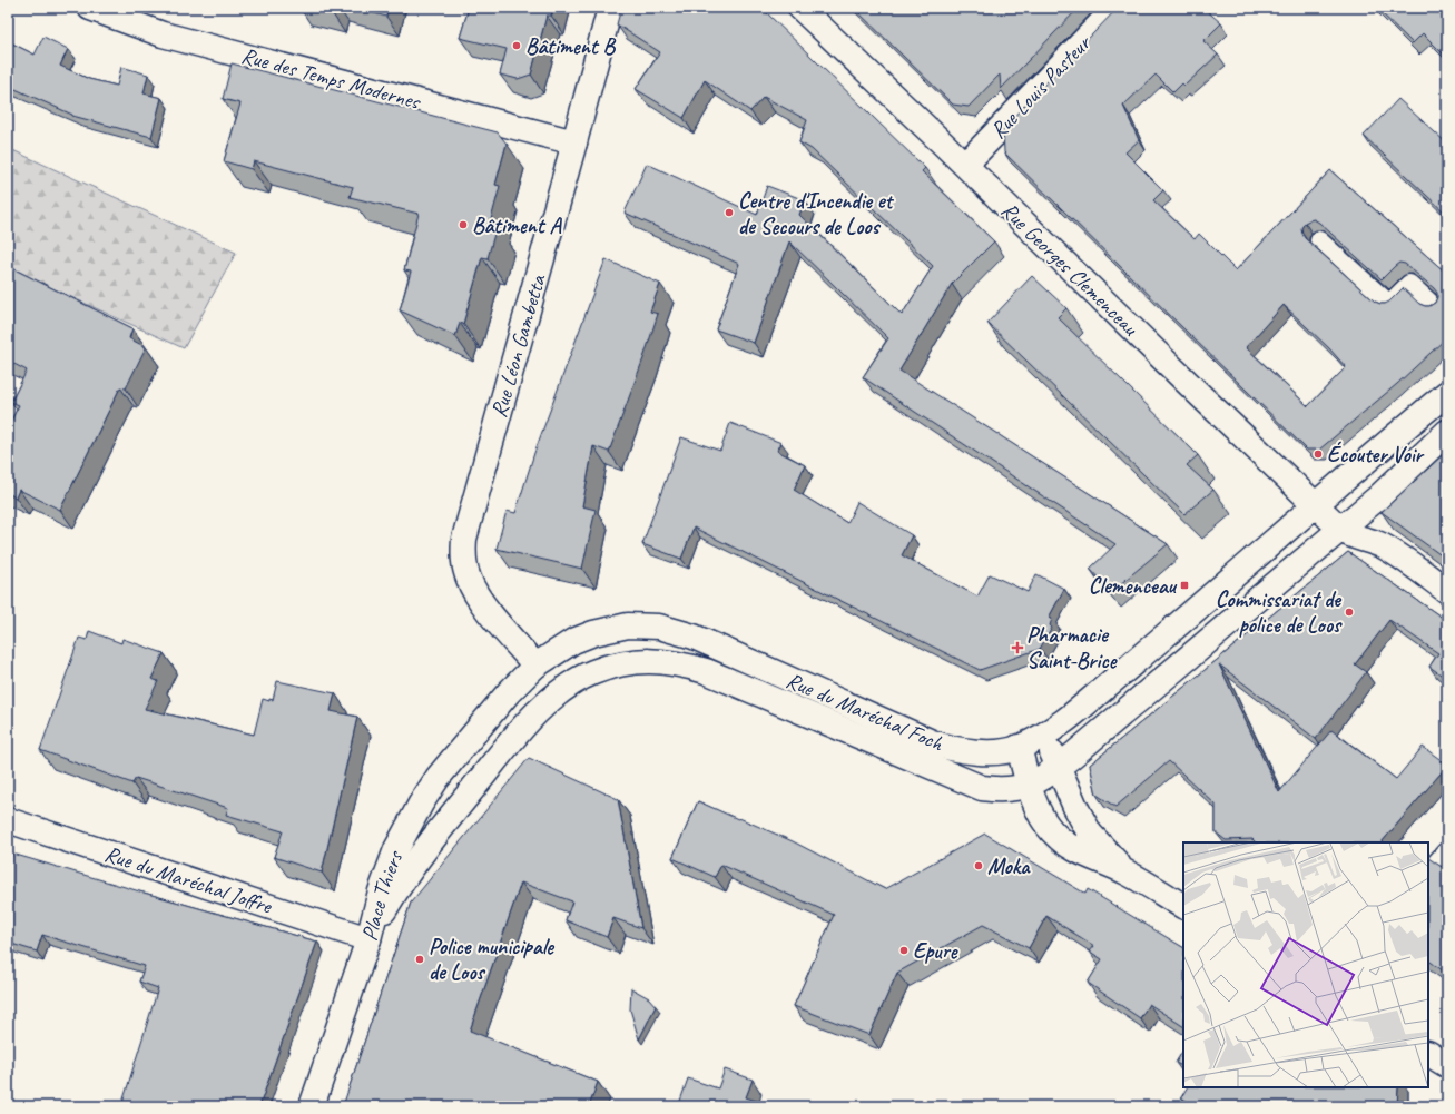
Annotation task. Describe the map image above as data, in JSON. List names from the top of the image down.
{
  "streets": {
    "street": [
      "Rue des Temps Modernes",
      "Rue Louis Pasteur",
      "Rue Georges Clemenceau",
      "Rue Léon Gambetta",
      "Rue du Maréchal Foch",
      "Rue du Maréchal Joffre",
      "Place Thiers"
    ]
  },
  "crossings": [
    ["Rue des Temps Modernes", "Rue Léon Gambetta"],
    ["Rue Louis Pasteur", "Rue Georges Clemenceau"],
    ["Rue Georges Clemenceau", "Rue du Maréchal Foch"],
    ["Rue Léon Gambetta", "Place Thiers"],
    ["Rue du Maréchal Foch", "Place Thiers"],
    ["Rue du Maréchal Joffre", "Place Thiers"]
  ],
  "places": {
    "other": [
      "Bâtiment B",
      "Centre d'Incendie et de Secours de Loos",
      "Bâtiment A",
      "Écouter Voir",
      "Commissariat de police de Loos",
      "Moka",
      "Epure",
      "Police municipale de Loos"
    ],
    "transit": ["Clemenceau"],
    "health": ["Pharmacie Saint-Brice"]
  }
}
